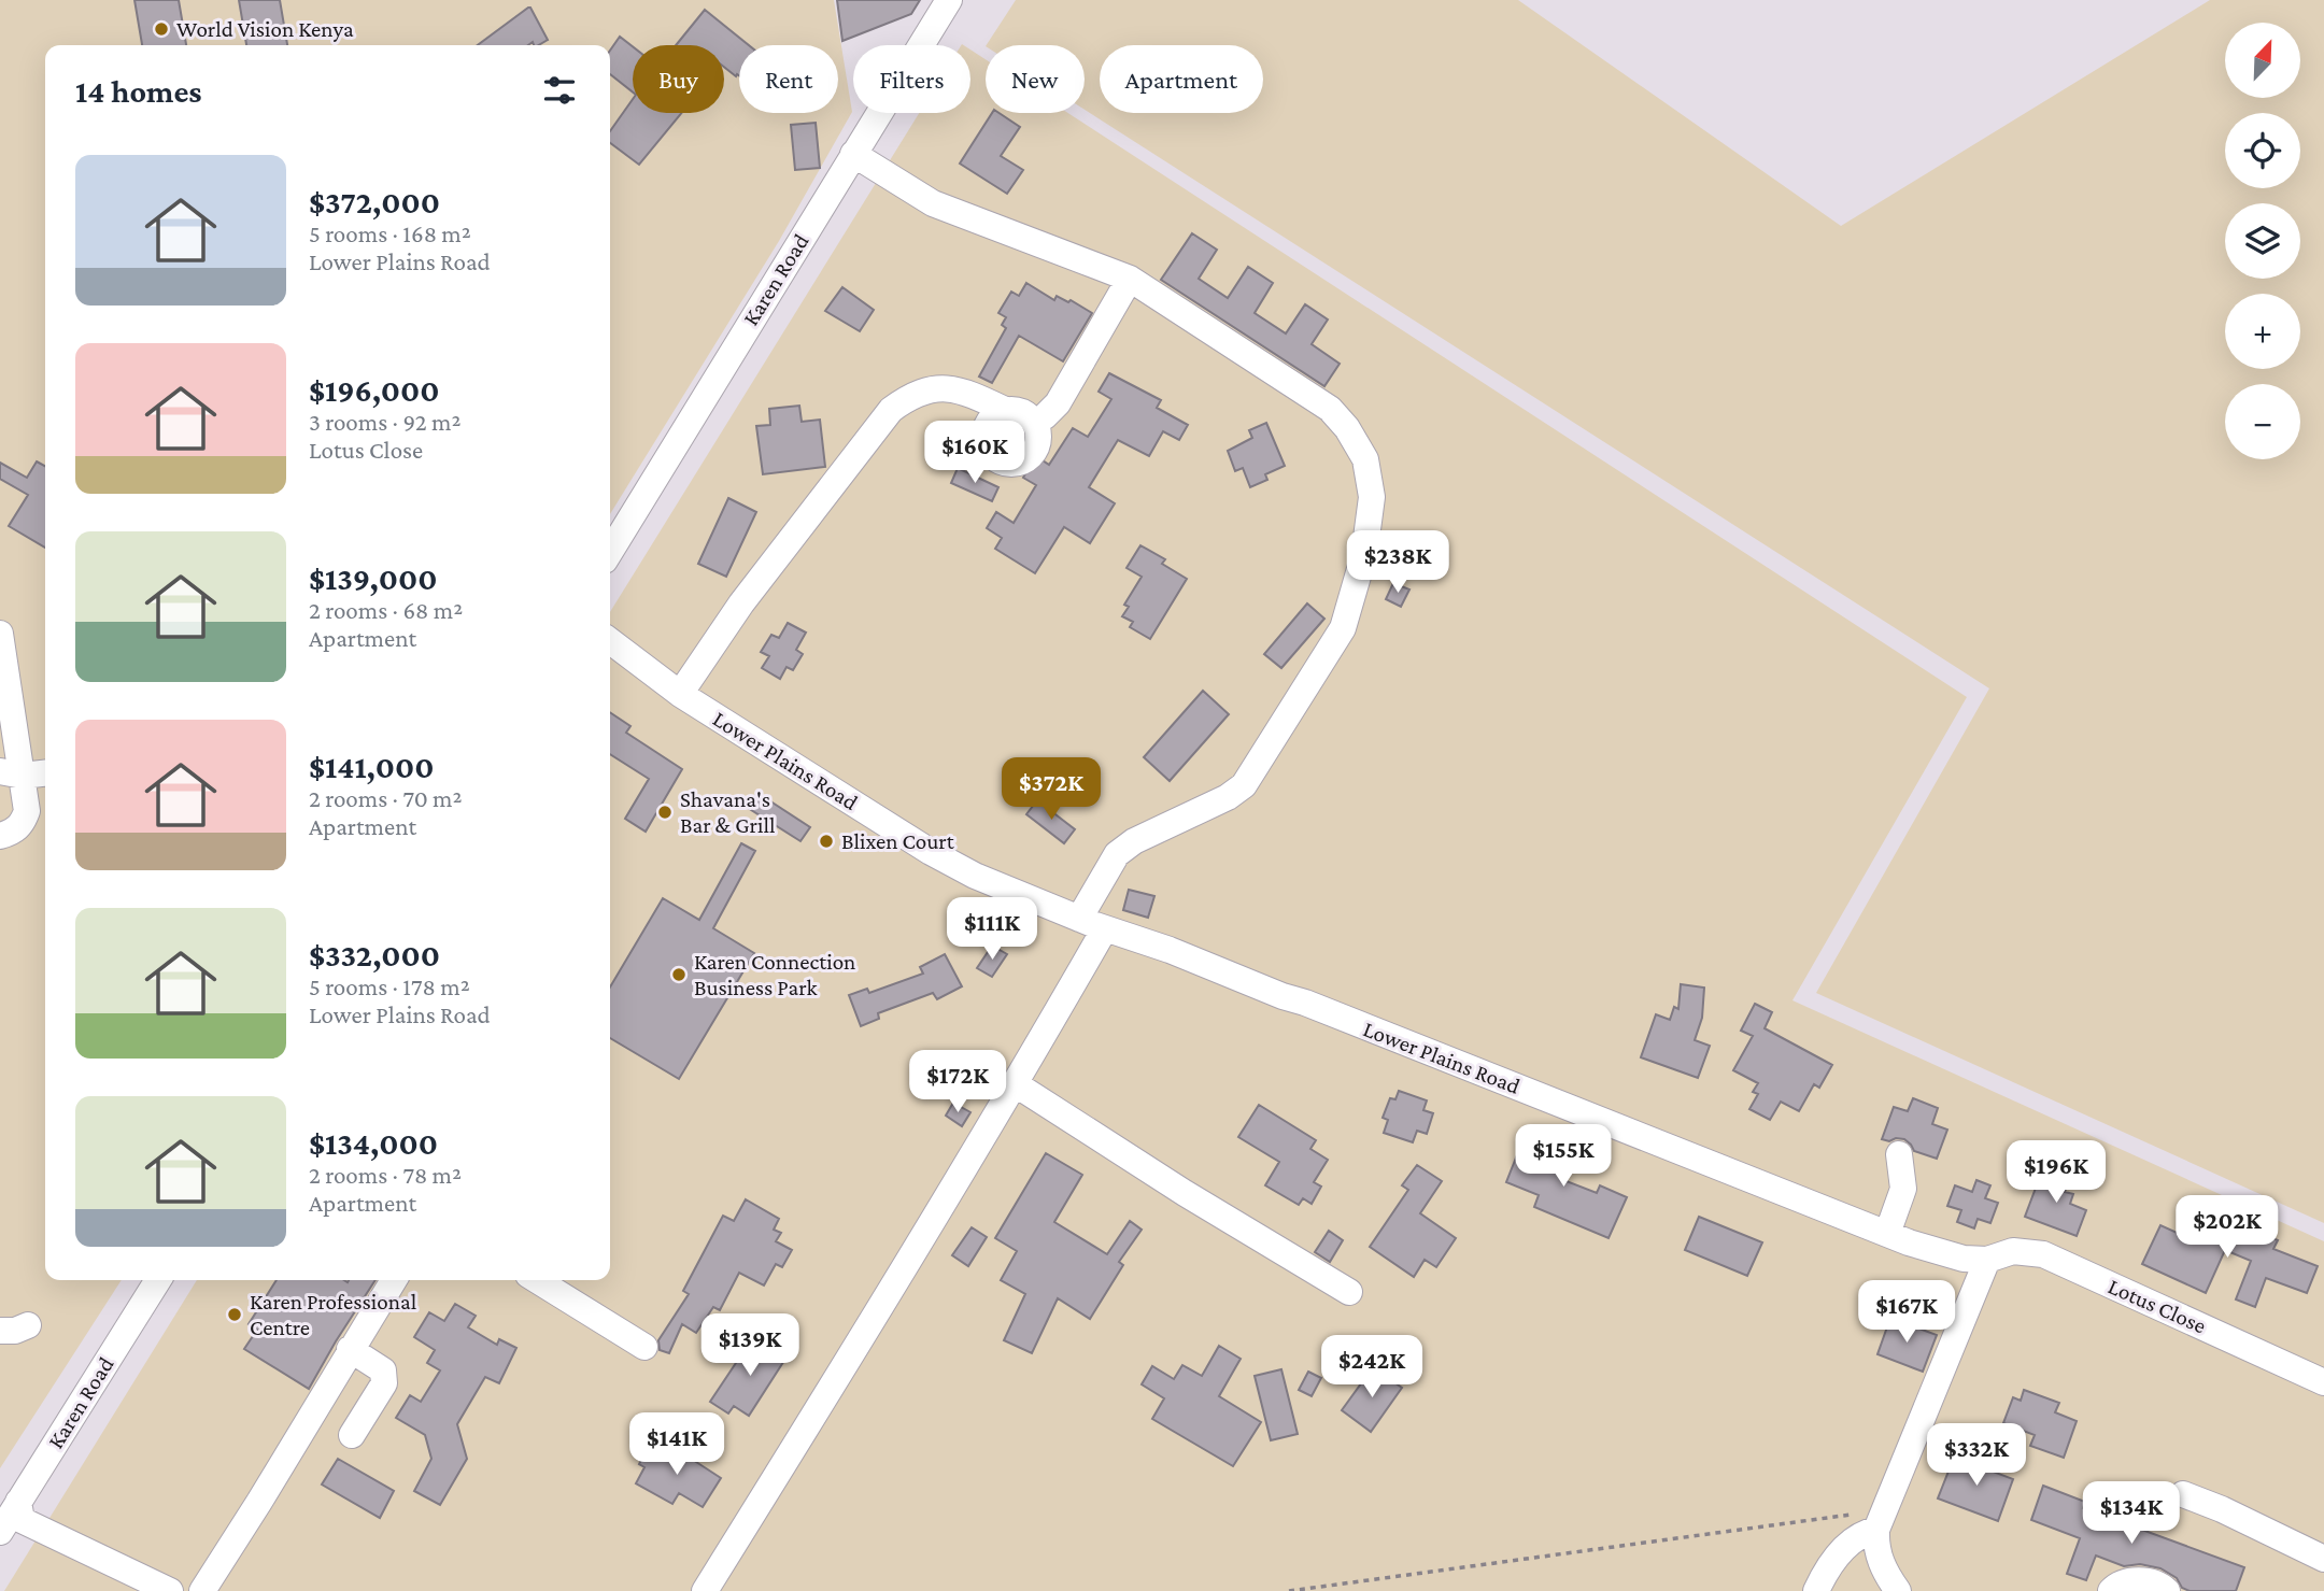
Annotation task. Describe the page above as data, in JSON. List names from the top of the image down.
{
  "streets": {
    "street": ["Karen Road", "Lower Plains Road", "Lotus Close"]
  },
  "crossings": [
    ["Lower Plains Road", "Lotus Close"]
  ],
  "places": [
    "World Vision Kenya",
    "Shavana's Bar & Grill",
    "Blixen Court",
    "Karen Connection Business Park",
    "Karen Professional Centre"
  ],
  "north": "top right",
  "page": {
    "map_buttons": ["+", "−"],
    "chip": [
      "Buy",
      "Rent",
      "Filters",
      "New",
      "Apartment"
    ],
    "heading": "14 homes",
    "list": [
      {
        "name": "$372,000",
        "note": "5 rooms · 168 m² · Lower Plains Road"
      },
      {
        "name": "$196,000",
        "note": "3 rooms · 92 m² · Lotus Close"
      },
      {
        "name": "$139,000",
        "note": "2 rooms · 68 m² · Apartment"
      },
      {
        "name": "$141,000",
        "note": "2 rooms · 70 m² · Apartment"
      },
      {
        "name": "$332,000",
        "note": "5 rooms · 178 m² · Lower Plains Road"
      },
      {
        "name": "$134,000",
        "note": "2 rooms · 78 m² · Apartment"
      }
    ],
    "price": [
      "$160K",
      "$238K",
      "$372K",
      "$111K",
      "$172K",
      "$155K",
      "$196K",
      "$202K",
      "$167K",
      "$139K",
      "$242K",
      "$141K",
      "$332K",
      "$134K"
    ]
  }
}
